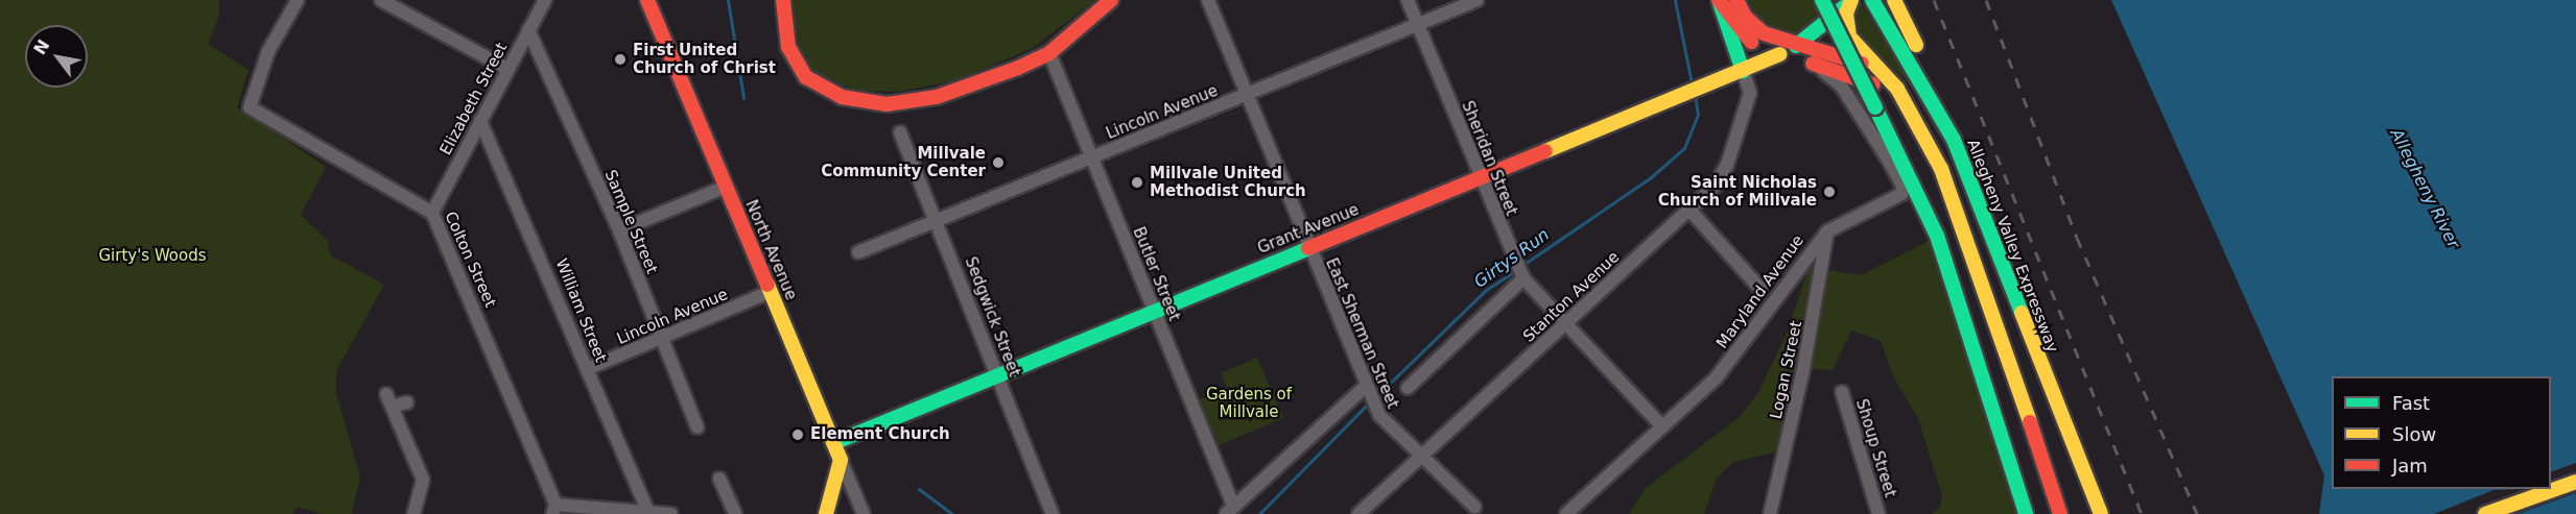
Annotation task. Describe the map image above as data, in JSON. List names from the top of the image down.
{
  "streets": {
    "main road": ["Grant Avenue", "Allegheny Valley Expressway", "North Avenue"],
    "street": [
      "Elizabeth Street",
      "Lincoln Avenue",
      "Sheridan Street",
      "Sample Street",
      "Colton Street",
      "Butler Street",
      "Maryland Avenue",
      "Stanton Avenue",
      "William Street",
      "Sedgwick Street",
      "East Sherman Street",
      "Logan Street",
      "Shoup Street"
    ]
  },
  "crossings": [
    ["Elizabeth Street", "Sample Street"],
    ["Elizabeth Street", "Colton Street"],
    ["Elizabeth Street", "William Street"],
    ["Lincoln Avenue", "Sheridan Street"],
    ["Lincoln Avenue", "Sample Street"],
    ["Lincoln Avenue", "North Avenue"],
    ["Lincoln Avenue", "Butler Street"],
    ["Lincoln Avenue", "William Street"],
    ["Lincoln Avenue", "Sedgwick Street"],
    ["Lincoln Avenue", "East Sherman Street"],
    ["Sheridan Street", "Grant Avenue"],
    ["Sheridan Street", "Maryland Avenue"],
    ["Sheridan Street", "Stanton Avenue"],
    ["Grant Avenue", "North Avenue"],
    ["Grant Avenue", "Butler Street"],
    ["Grant Avenue", "Stanton Avenue"],
    ["Grant Avenue", "Sedgwick Street"],
    ["Grant Avenue", "East Sherman Street"],
    ["Maryland Avenue", "Logan Street"],
    ["Stanton Avenue", "East Sherman Street"]
  ],
  "water": ["Allegheny River", "Girtys Run"],
  "parks": ["Girty's Woods", "Gardens of Millvale"],
  "places": [
    "First United Church of Christ",
    "Millvale Community Center",
    "Millvale United Methodist Church",
    "Saint Nicholas Church of Millvale",
    "Element Church"
  ],
  "legend": ["Fast", "Slow", "Jam"],
  "north": "top left"
}
